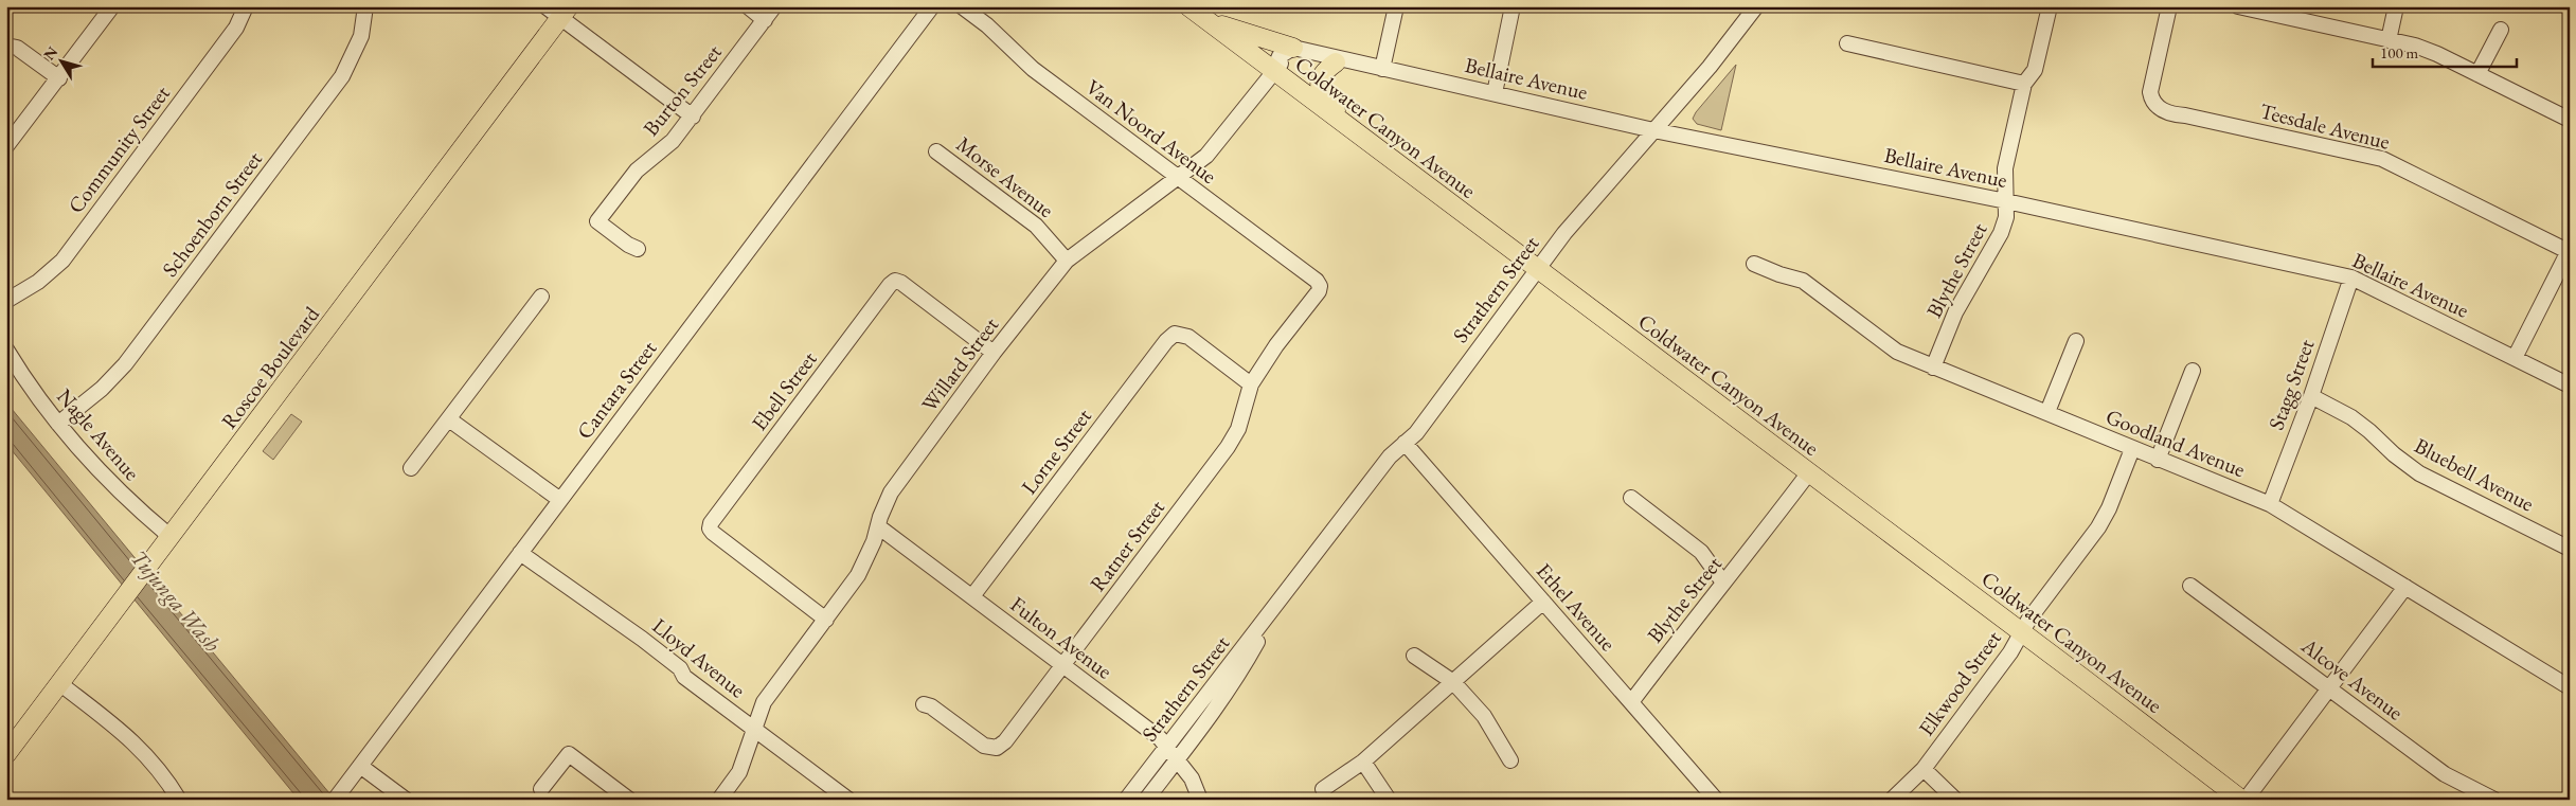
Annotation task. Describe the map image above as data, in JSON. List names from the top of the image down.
{
  "streets": {
    "main road": ["Coldwater Canyon Avenue", "Roscoe Boulevard"],
    "street": [
      "Bellaire Avenue",
      "Burton Street",
      "Teesdale Avenue",
      "Van Noord Avenue",
      "Community Street",
      "Morse Avenue",
      "Schoenborn Street",
      "Blythe Street",
      "Strathern Street",
      "Willard Street",
      "Stagg Street",
      "Cantara Street",
      "Ebell Street",
      "Nagle Avenue",
      "Goodland Avenue",
      "Lorne Street",
      "Bluebell Avenue",
      "Ratner Street",
      "Ethel Avenue",
      "Fulton Avenue",
      "Lloyd Avenue",
      "Alcove Avenue",
      "Elkwood Street"
    ]
  },
  "crossings": [
    ["Bellaire Avenue", "Blythe Street"],
    ["Bellaire Avenue", "Strathern Street"],
    ["Bellaire Avenue", "Stagg Street"],
    ["Coldwater Canyon Avenue", "Blythe Street"],
    ["Coldwater Canyon Avenue", "Strathern Street"],
    ["Coldwater Canyon Avenue", "Willard Street"],
    ["Coldwater Canyon Avenue", "Elkwood Street"],
    ["Van Noord Avenue", "Willard Street"],
    ["Van Noord Avenue", "Ratner Street"],
    ["Morse Avenue", "Willard Street"],
    ["Schoenborn Street", "Nagle Avenue"],
    ["Blythe Street", "Goodland Avenue"],
    ["Blythe Street", "Ethel Avenue"],
    ["Strathern Street", "Ethel Avenue"],
    ["Strathern Street", "Fulton Avenue"],
    ["Willard Street", "Ebell Street"],
    ["Willard Street", "Fulton Avenue"],
    ["Willard Street", "Lloyd Avenue"],
    ["Roscoe Boulevard", "Nagle Avenue"],
    ["Stagg Street", "Goodland Avenue"],
    ["Stagg Street", "Bluebell Avenue"],
    ["Cantara Street", "Lloyd Avenue"],
    ["Goodland Avenue", "Elkwood Street"],
    ["Lorne Street", "Ratner Street"],
    ["Lorne Street", "Fulton Avenue"],
    ["Ratner Street", "Fulton Avenue"]
  ],
  "water": ["Tujunga Wash"],
  "scale_bar": "100 m",
  "north": "top left"
}
